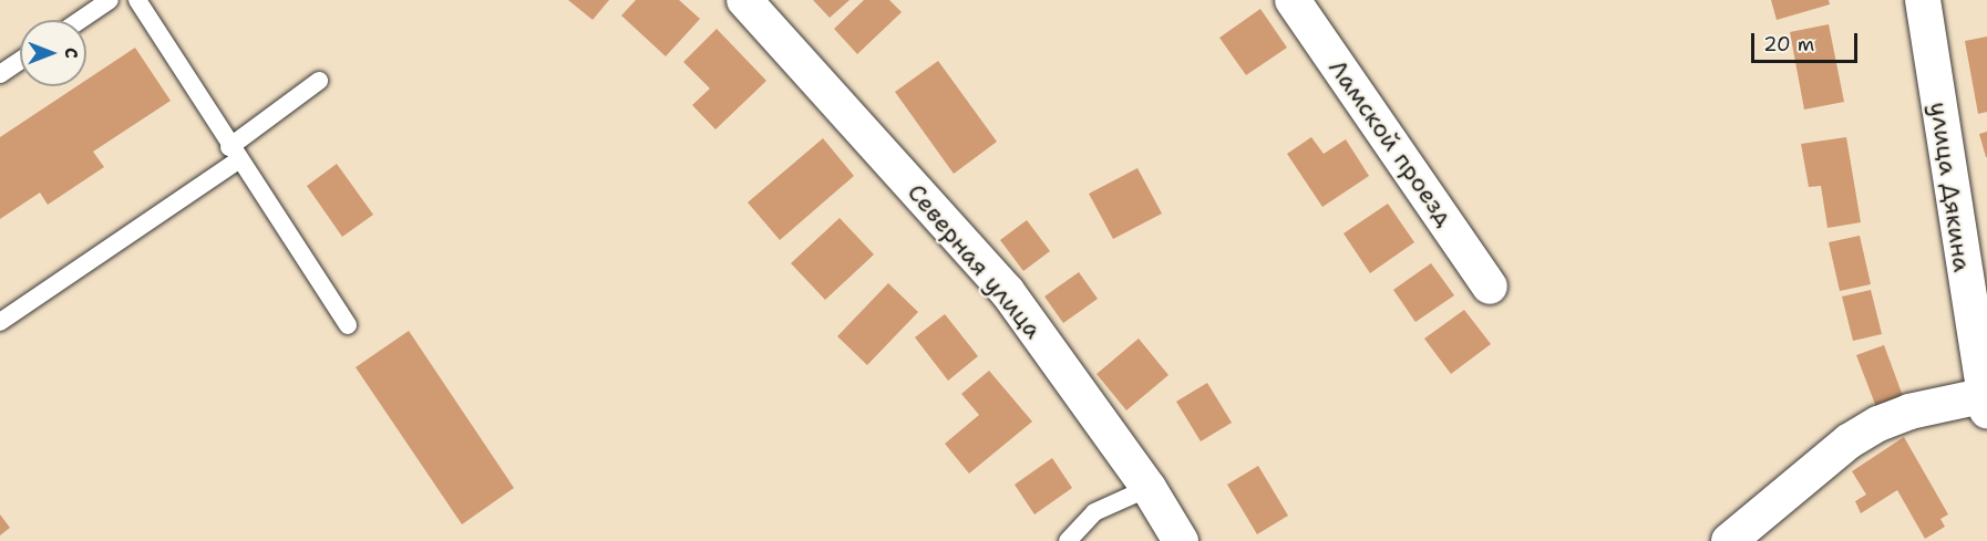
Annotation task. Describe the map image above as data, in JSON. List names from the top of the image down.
{
  "streets": {
    "street": ["Ламской проезд", "улица Дякина", "Северная улица"]
  },
  "scale_bar": "20 m",
  "north": "right"
}
